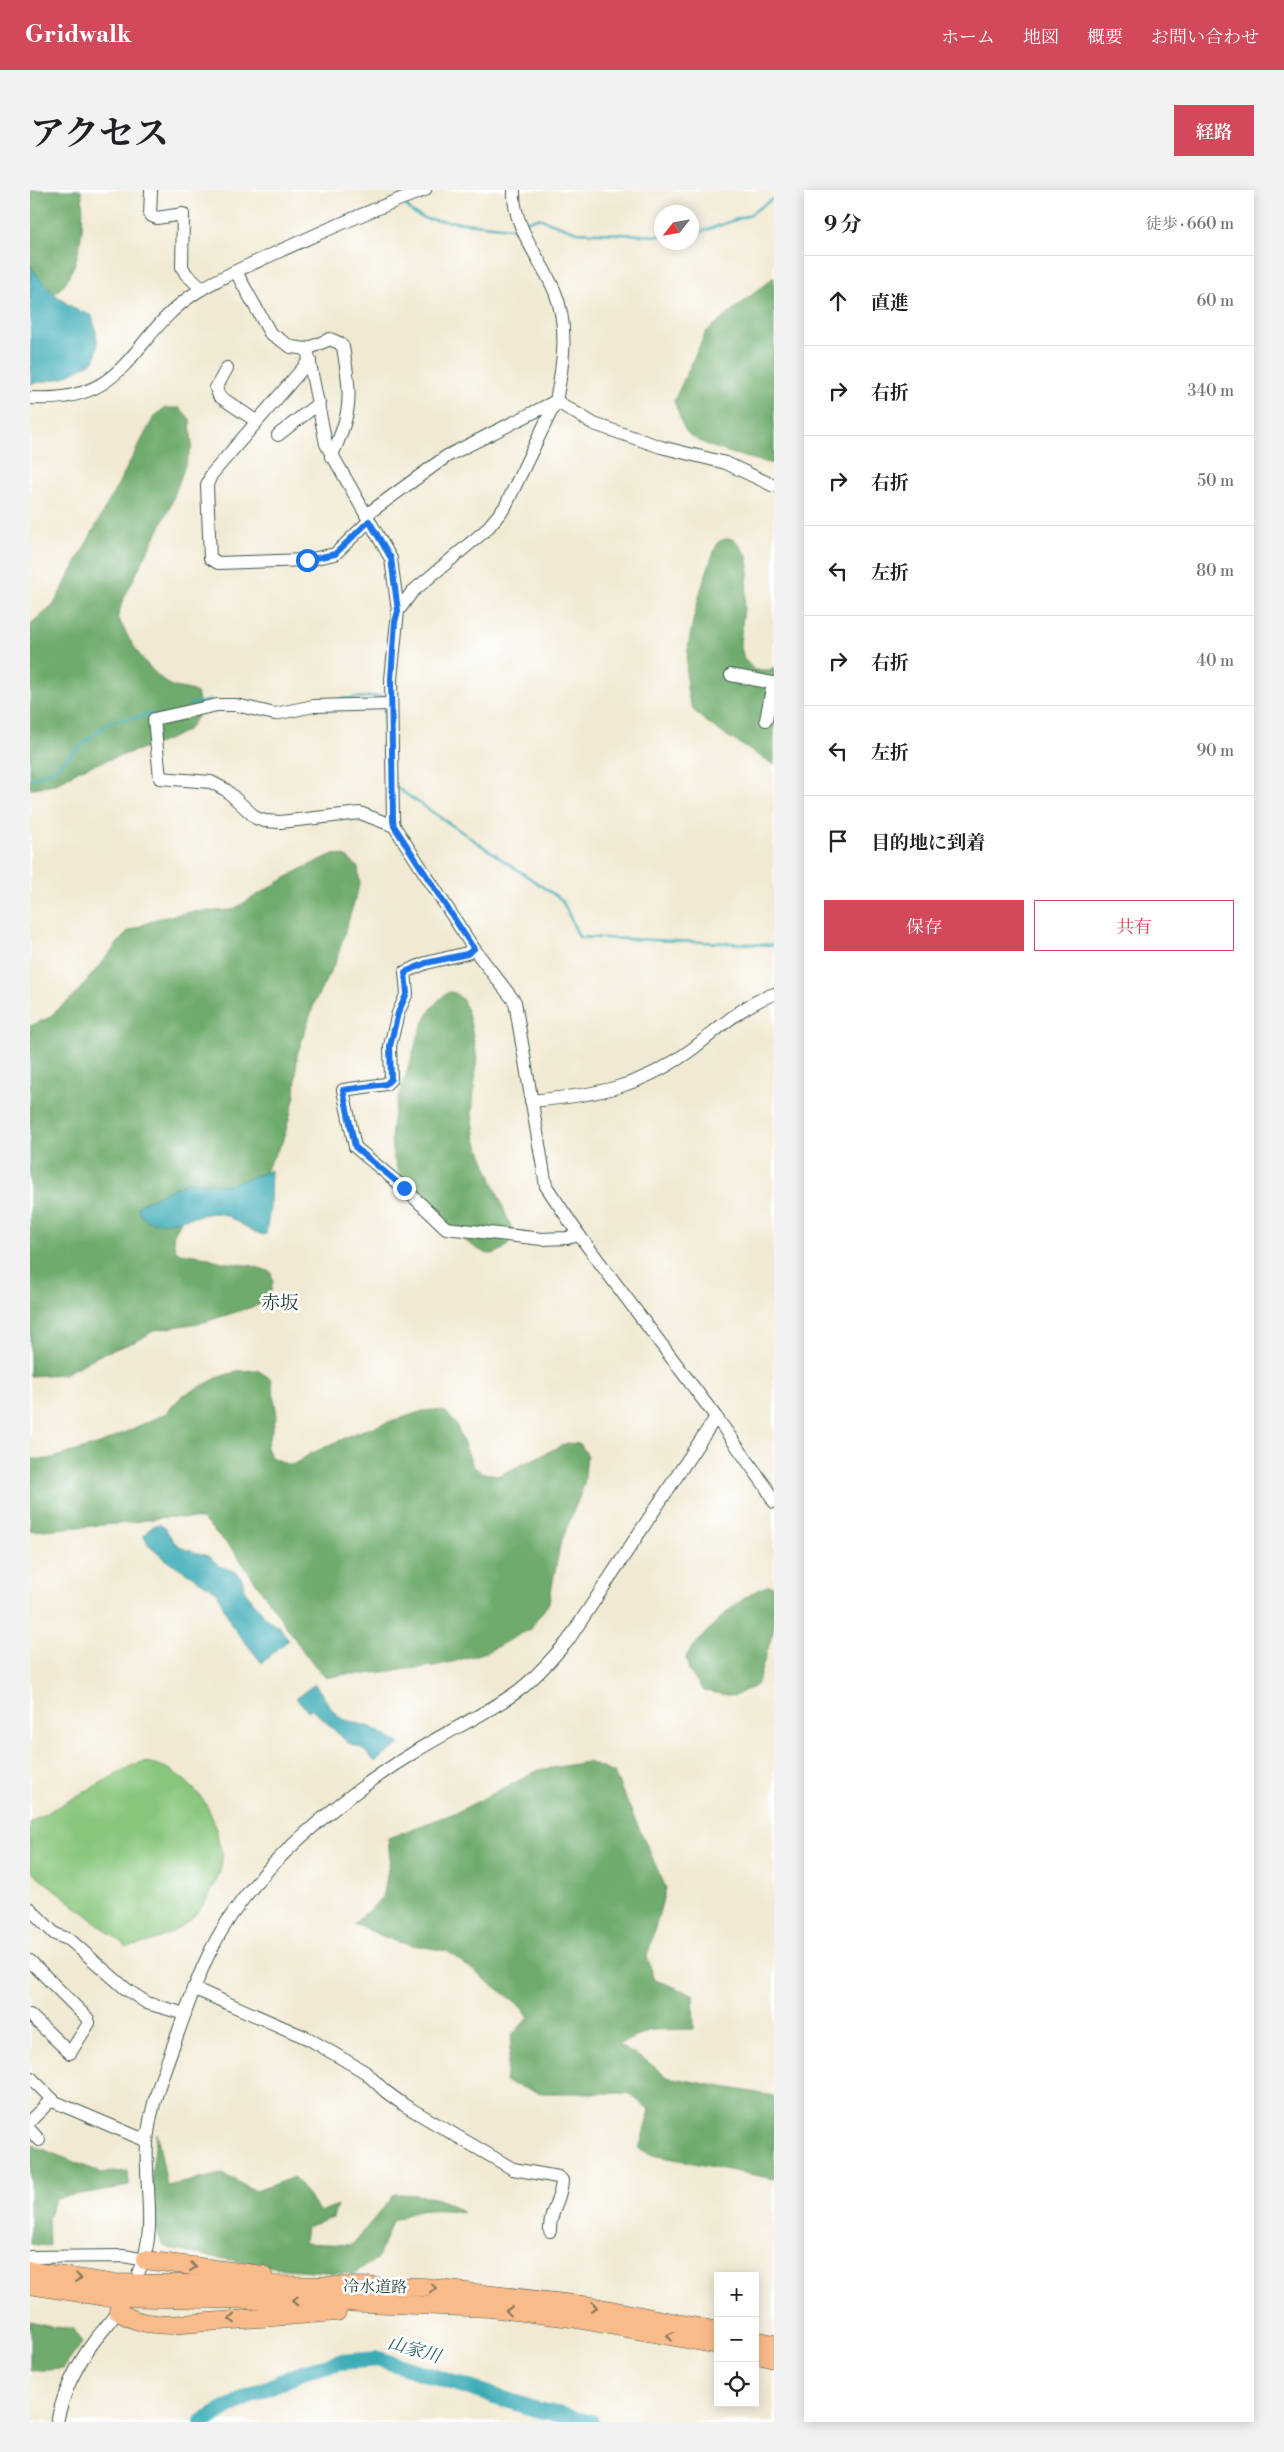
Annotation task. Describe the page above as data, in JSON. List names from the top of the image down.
{
  "streets": {
    "highway": ["冷水道路"]
  },
  "districts": ["赤坂"],
  "water": ["山家川"],
  "north": "bottom left",
  "page": {
    "header": "Gridwalk",
    "nav": [
      "ホーム",
      "地図",
      "概要",
      "お問い合わせ"
    ],
    "title": "アクセス",
    "buttons": [
      "経路",
      ["保存", "共有"]
    ],
    "heading": ["9 分", "徒歩 · 660 m"],
    "list": [
      ["直進", "60 m"],
      ["右折", "340 m"],
      ["右折", "50 m"],
      ["左折", "80 m"],
      ["右折", "40 m"],
      ["左折", "90 m"],
      "目的地に到着"
    ],
    "map_buttons": ["+", "−"]
  }
}
